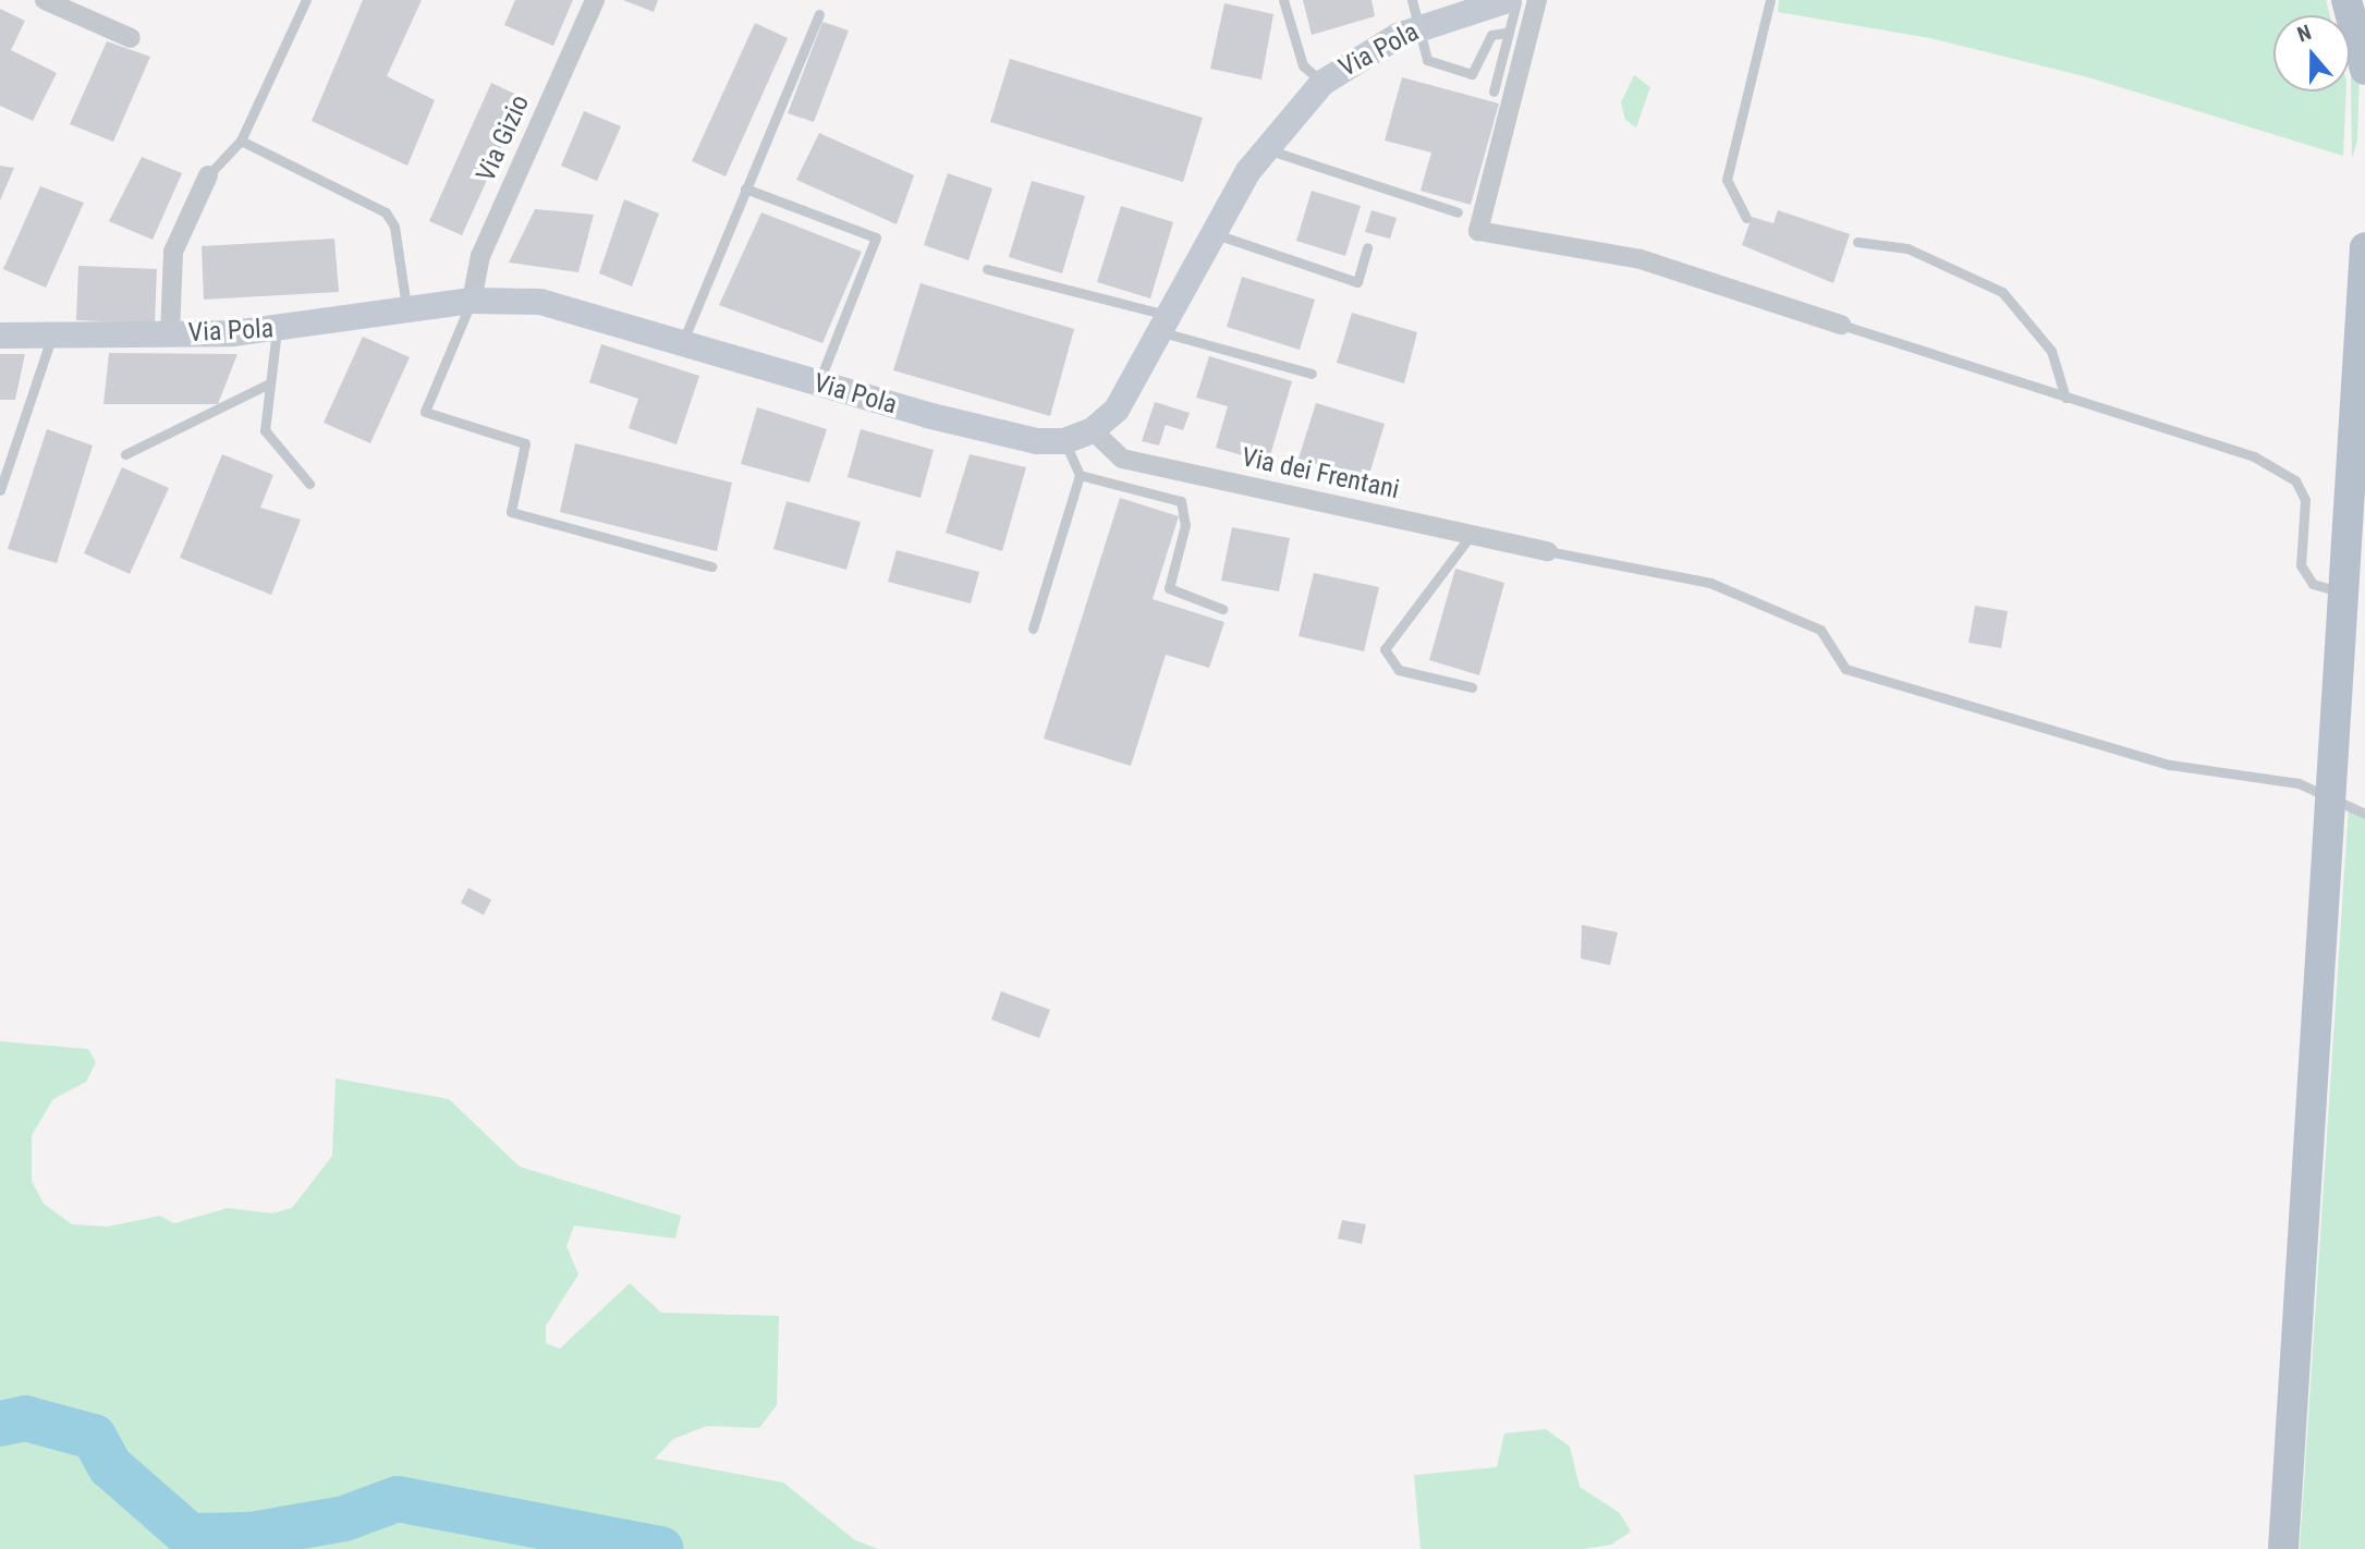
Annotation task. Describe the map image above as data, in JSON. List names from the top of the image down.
{
  "streets": {
    "street": ["Via Pola", "Via Gizio", "Via dei Frentani"]
  },
  "crossings": [
    ["Via Pola", "Via Gizio"],
    ["Via Pola", "Via dei Frentani"]
  ],
  "north": "top"
}
